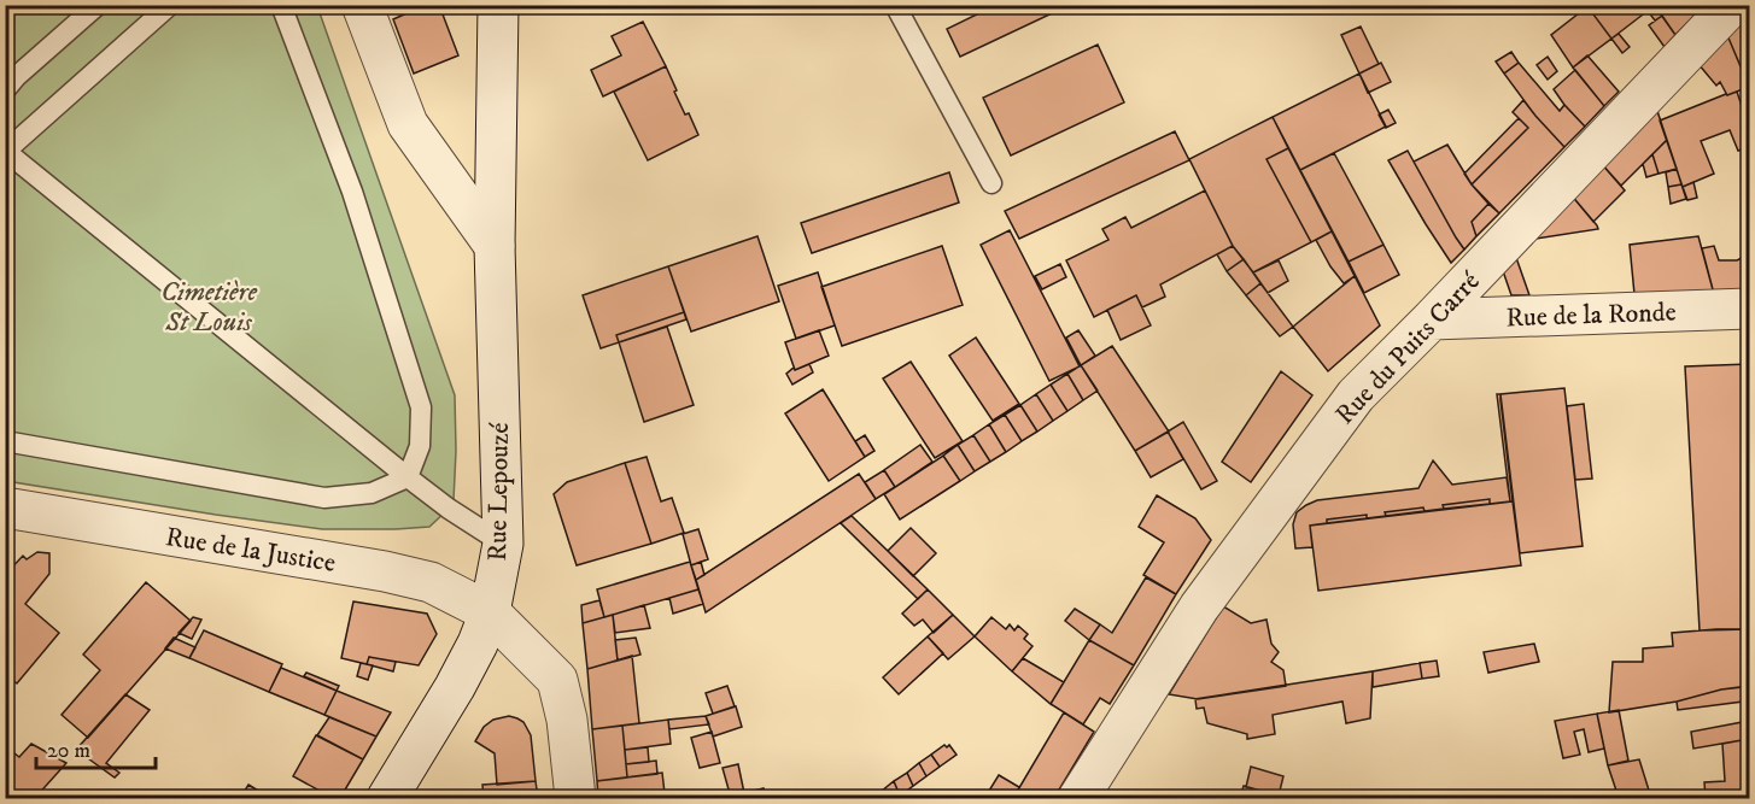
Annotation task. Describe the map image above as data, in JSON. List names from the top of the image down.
{
  "streets": {
    "street": [
      "Rue de la Ronde",
      "Rue du Puits Carré",
      "Rue Lepouzé",
      "Rue de la Justice"
    ]
  },
  "crossings": [
    ["Rue de la Ronde", "Rue du Puits Carré"],
    ["Rue Lepouzé", "Rue de la Justice"]
  ],
  "parks": ["Cimetière St Louis"],
  "scale_bar": "20 m"
}
